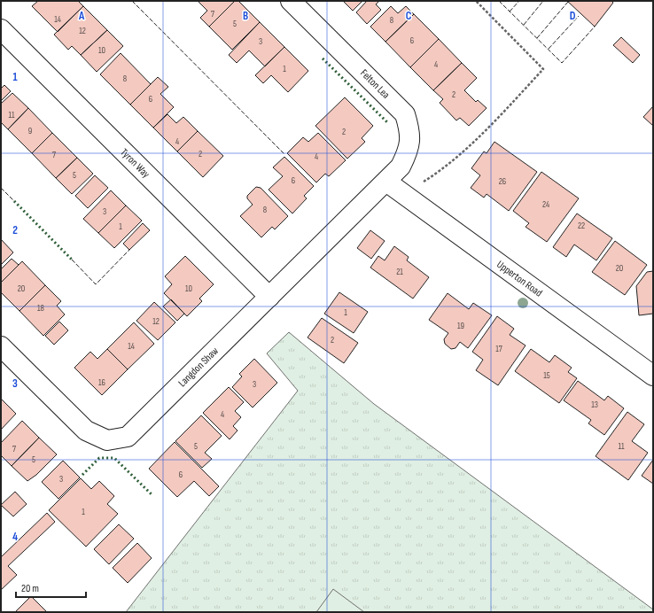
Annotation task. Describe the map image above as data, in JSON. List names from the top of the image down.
{
  "streets": {
    "street": [
      "Felton Lea",
      "Tyron Way",
      "Upperton Road",
      "Langdon Shaw"
    ]
  },
  "crossings": [
    ["Felton Lea", "Upperton Road"],
    ["Felton Lea", "Langdon Shaw"],
    ["Tyron Way", "Langdon Shaw"],
    ["Upperton Road", "Langdon Shaw"]
  ],
  "house_numbers": [
    "7",
    "14",
    "8",
    "5",
    "12",
    "6",
    "3",
    "10",
    "4",
    "1",
    "8",
    "2",
    "6",
    "11",
    "9",
    "2",
    "4",
    "2",
    "7",
    "4",
    "5",
    "6",
    "26",
    "24",
    "8",
    "3",
    "22",
    "1",
    "20",
    "21",
    "20",
    "10",
    "18",
    "1",
    "12",
    "19",
    "2",
    "14",
    "17",
    "15",
    "16",
    "3",
    "13",
    "4",
    "5",
    "11",
    "7",
    "5",
    "6",
    "3",
    "1"
  ],
  "scale_bar": "20 m",
  "grid": {
    "columns": [
      "A",
      "B",
      "C",
      "D"
    ],
    "rows": [
      "1",
      "2",
      "3",
      "4"
    ]
  }
}
